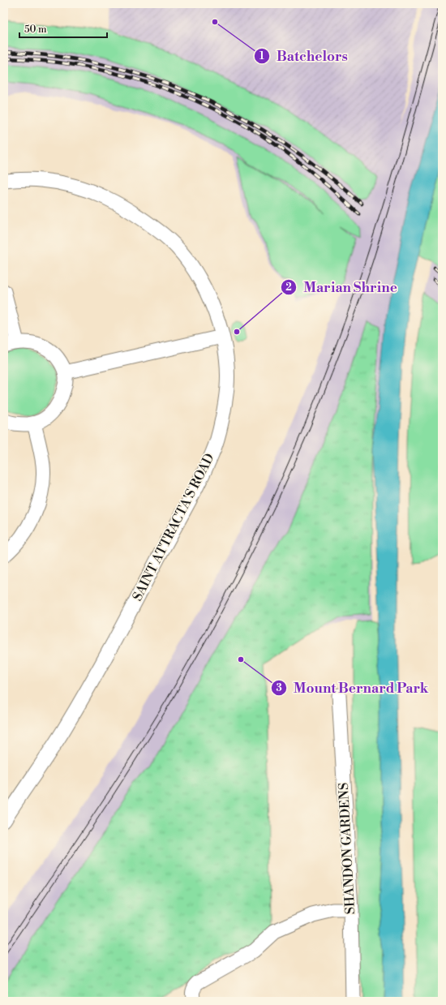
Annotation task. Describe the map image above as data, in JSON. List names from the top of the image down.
{
  "streets": {
    "street": ["SAINT ATTRACTA'S ROAD", "SHANDON GARDENS"]
  },
  "places": ["Batchelors", "Marian Shrine", "Mount Bernard Park"],
  "scale_bar": "50 m"
}
